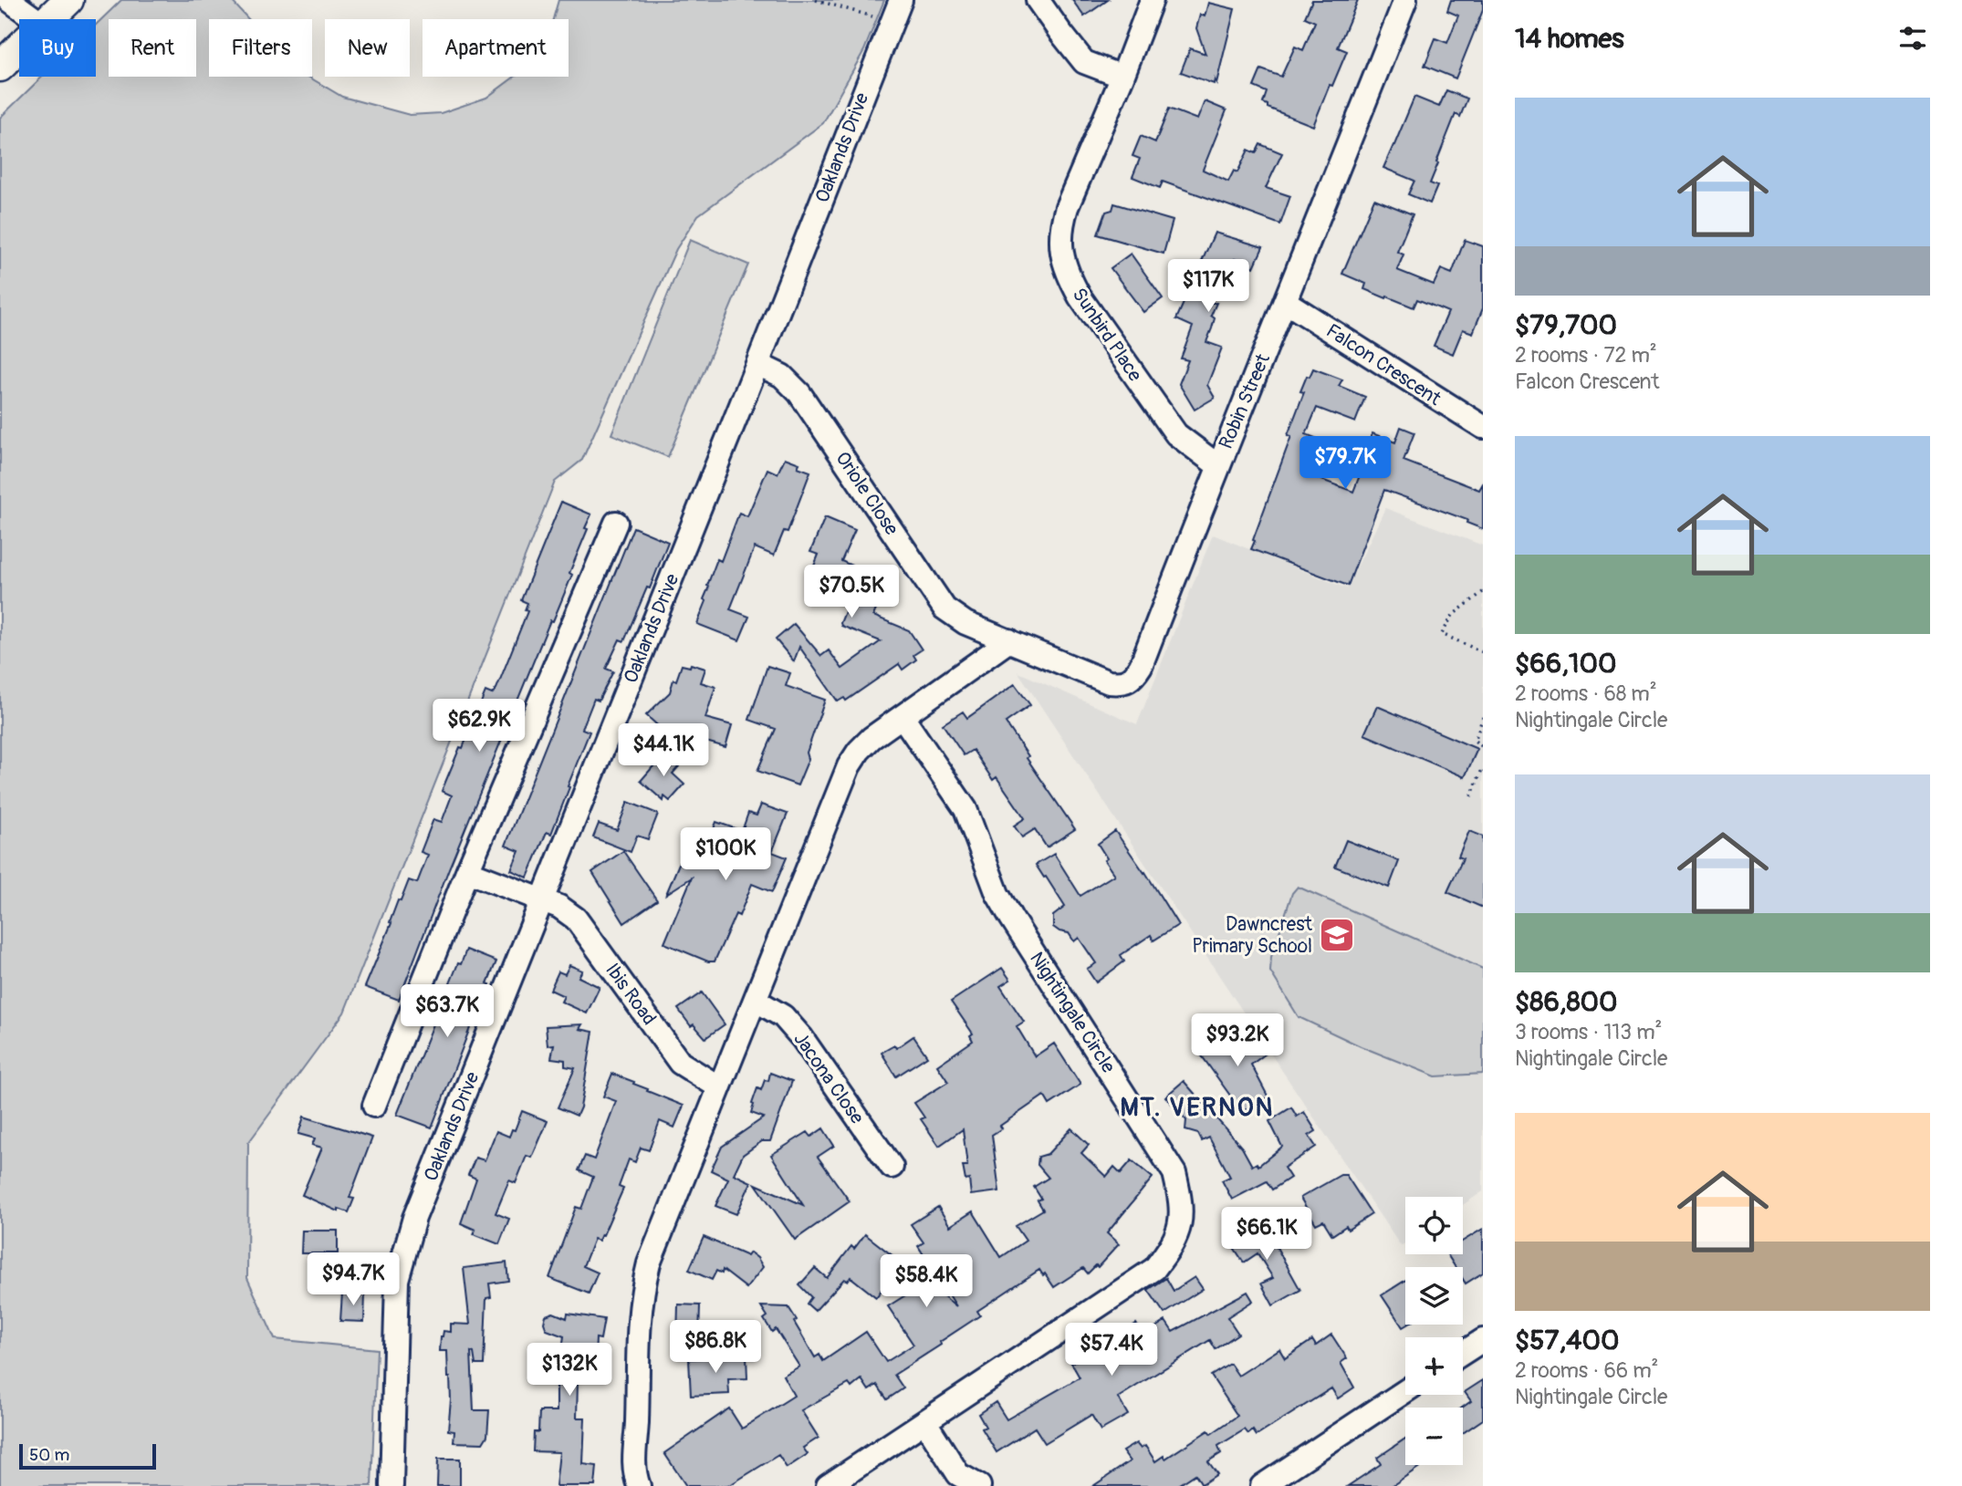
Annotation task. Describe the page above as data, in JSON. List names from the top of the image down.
{
  "streets": {
    "street": [
      "Oaklands Drive",
      "Sunbird Place",
      "Falcon Crescent",
      "Robin Street",
      "Oriole Close",
      "Ibis Road",
      "Nightingale Circle",
      "Jacona Close"
    ]
  },
  "crossings": [
    ["Oaklands Drive", "Oriole Close"],
    ["Oaklands Drive", "Ibis Road"],
    ["Sunbird Place", "Robin Street"],
    ["Falcon Crescent", "Robin Street"],
    ["Robin Street", "Oriole Close"]
  ],
  "districts": ["MT. VERNON"],
  "places": {
    "school or university": ["Dawncrest Primary School"]
  },
  "scale_bar": "50 m",
  "page": {
    "heading": "14 homes",
    "chip": [
      "Buy",
      "Rent",
      "Filters",
      "New",
      "Apartment"
    ],
    "list": [
      {
        "name": "$79,700",
        "note": "2 rooms · 72 m² · Falcon Crescent"
      },
      {
        "name": "$66,100",
        "note": "2 rooms · 68 m² · Nightingale Circle"
      },
      {
        "name": "$86,800",
        "note": "3 rooms · 113 m² · Nightingale Circle"
      },
      {
        "name": "$57,400",
        "note": "2 rooms · 66 m² · Nightingale Circle"
      }
    ],
    "price": [
      "$117K",
      "$79.7K",
      "$70.5K",
      "$62.9K",
      "$44.1K",
      "$100K",
      "$63.7K",
      "$93.2K",
      "$66.1K",
      "$94.7K",
      "$58.4K",
      "$86.8K",
      "$57.4K",
      "$132K"
    ],
    "map_buttons": ["+", "−"],
    "scale": "50 m"
  }
}
